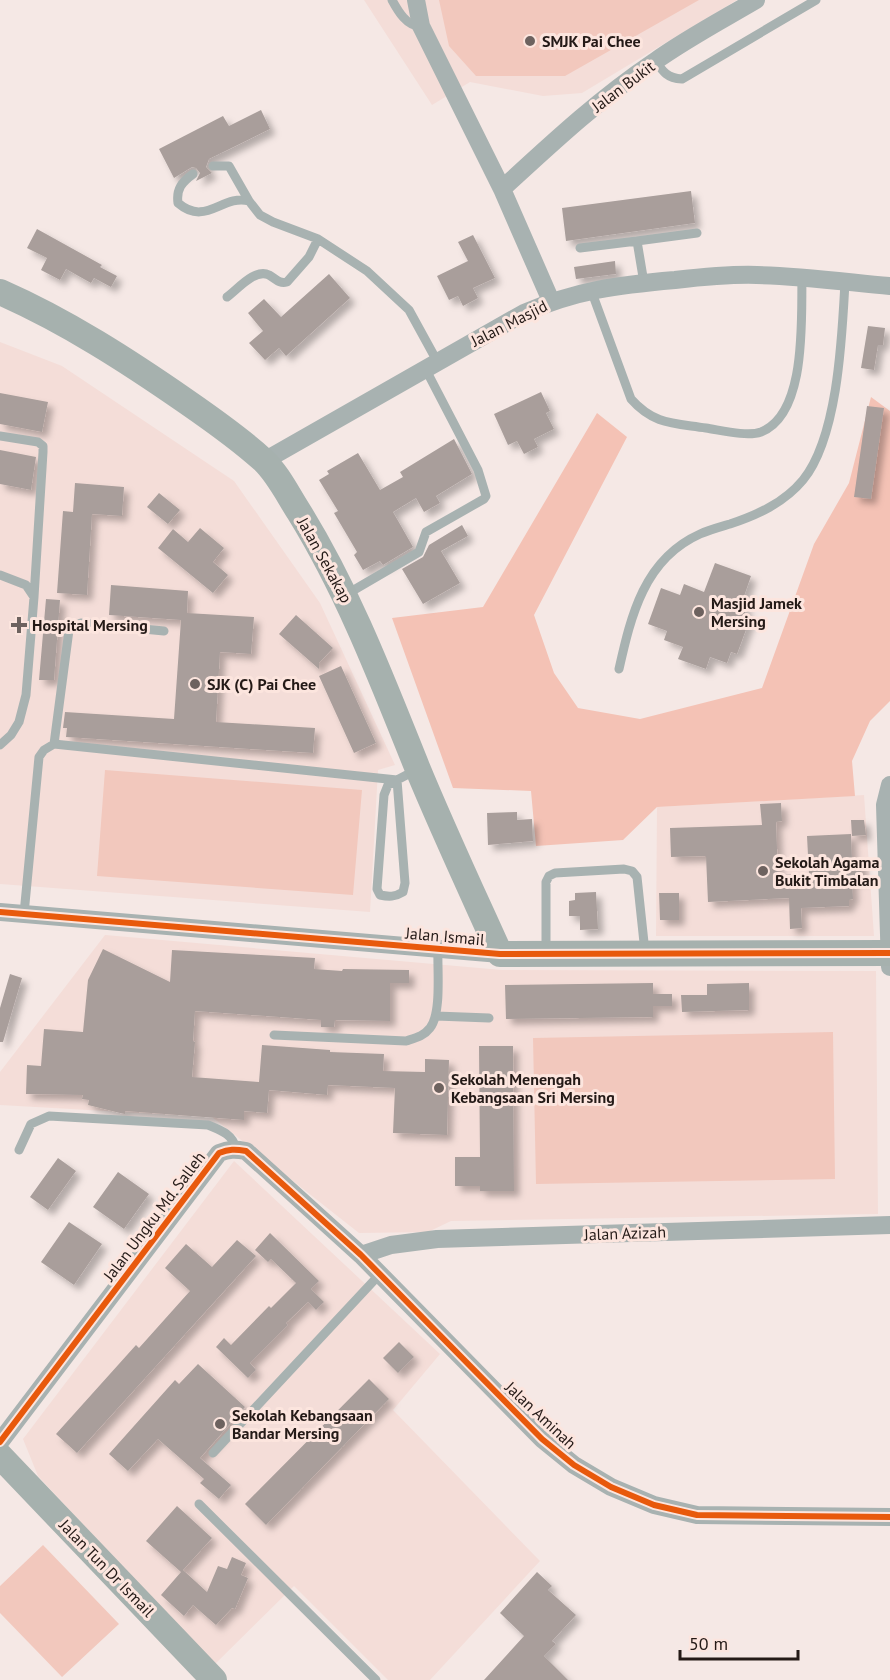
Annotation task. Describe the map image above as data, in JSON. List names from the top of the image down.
{
  "streets": {
    "street": [
      "Jalan Bukit",
      "Jalan Masjid",
      "Jalan Sekakap",
      "Jalan Ismail",
      "Jalan Ungku Md. Salleh",
      "Jalan Azizah",
      "Jalan Aminah",
      "Jalan Tun Dr Ismail"
    ]
  },
  "crossings": [
    ["Jalan Masjid", "Jalan Sekakap"],
    ["Jalan Sekakap", "Jalan Ismail"],
    ["Jalan Azizah", "Jalan Aminah"]
  ],
  "places": {
    "other": [
      "SMJK Pai Chee",
      "Masjid Jamek Mersing",
      "SJK (C) Pai Chee",
      "Sekolah Agama Bukit Timbalan",
      "Sekolah Menengah Kebangsaan Sri Mersing",
      "Sekolah Kebangsaan Bandar Mersing"
    ],
    "health": ["Hospital Mersing"]
  },
  "scale_bar": "50 m"
}
